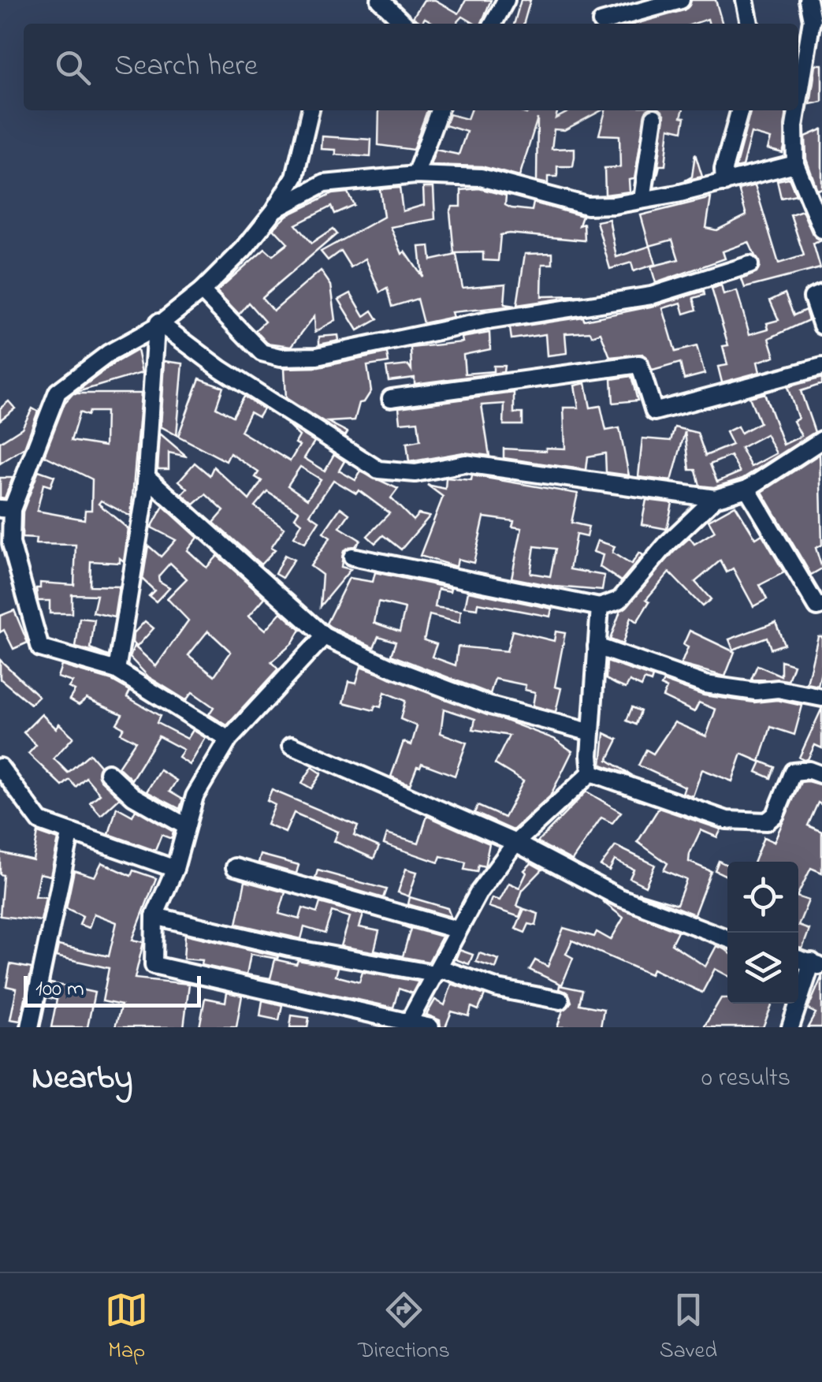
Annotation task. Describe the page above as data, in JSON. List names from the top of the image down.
{
  "scale_bar": "100 m",
  "page": {
    "search": "Search here",
    "scale": "100 m",
    "heading": ["Nearby", "0 results"],
    "nav": ["Map", "Directions", "Saved"]
  }
}
